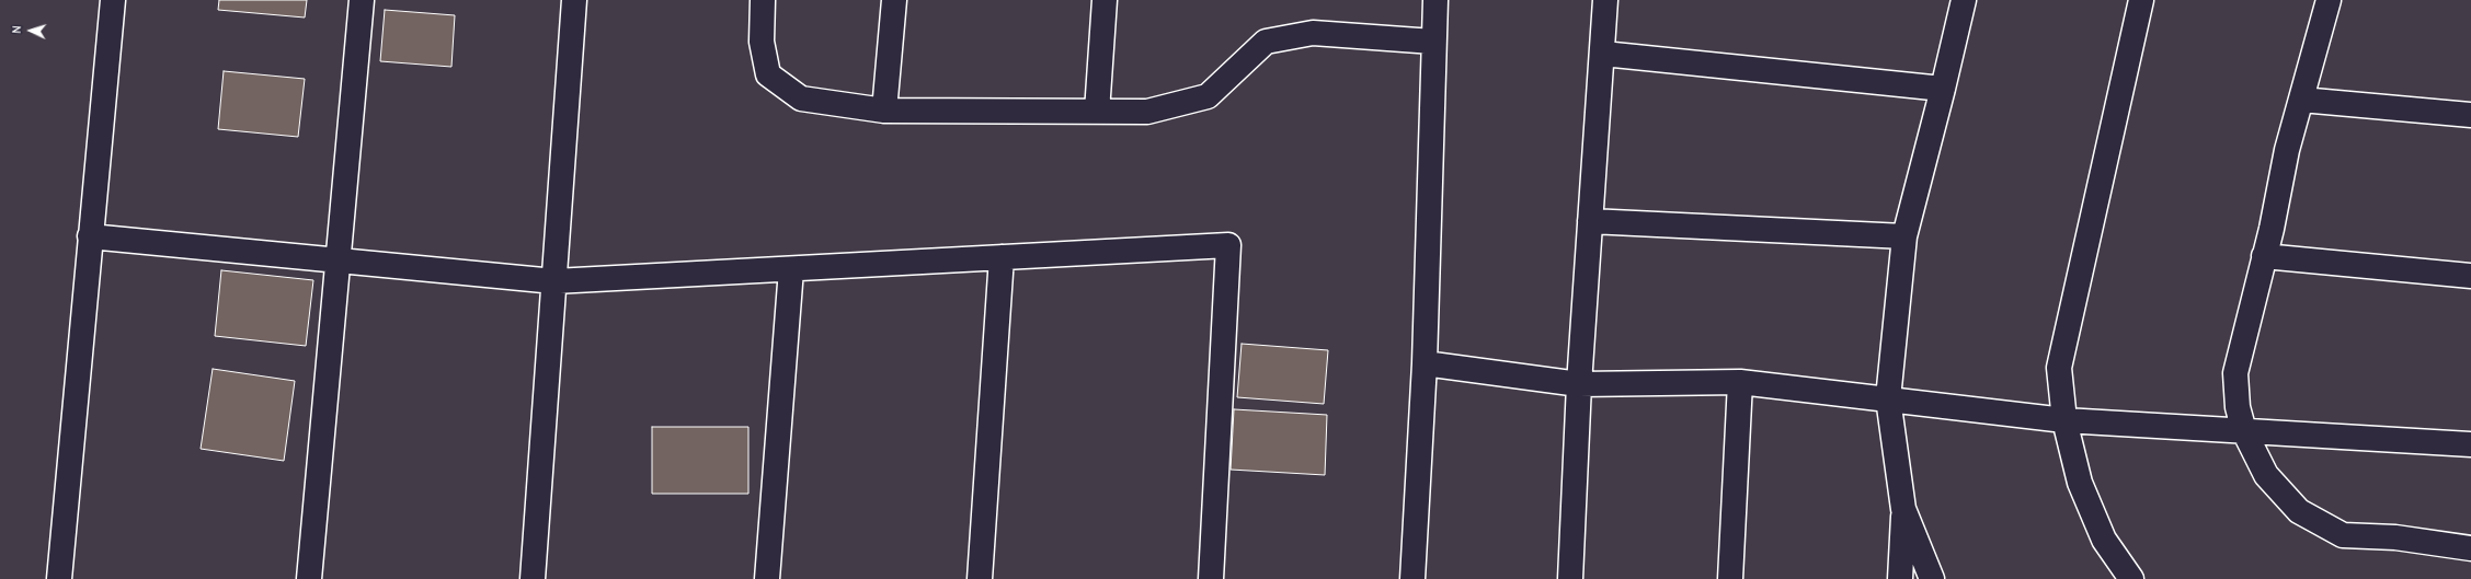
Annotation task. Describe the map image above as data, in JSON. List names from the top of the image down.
{
  "north": "left"
}
